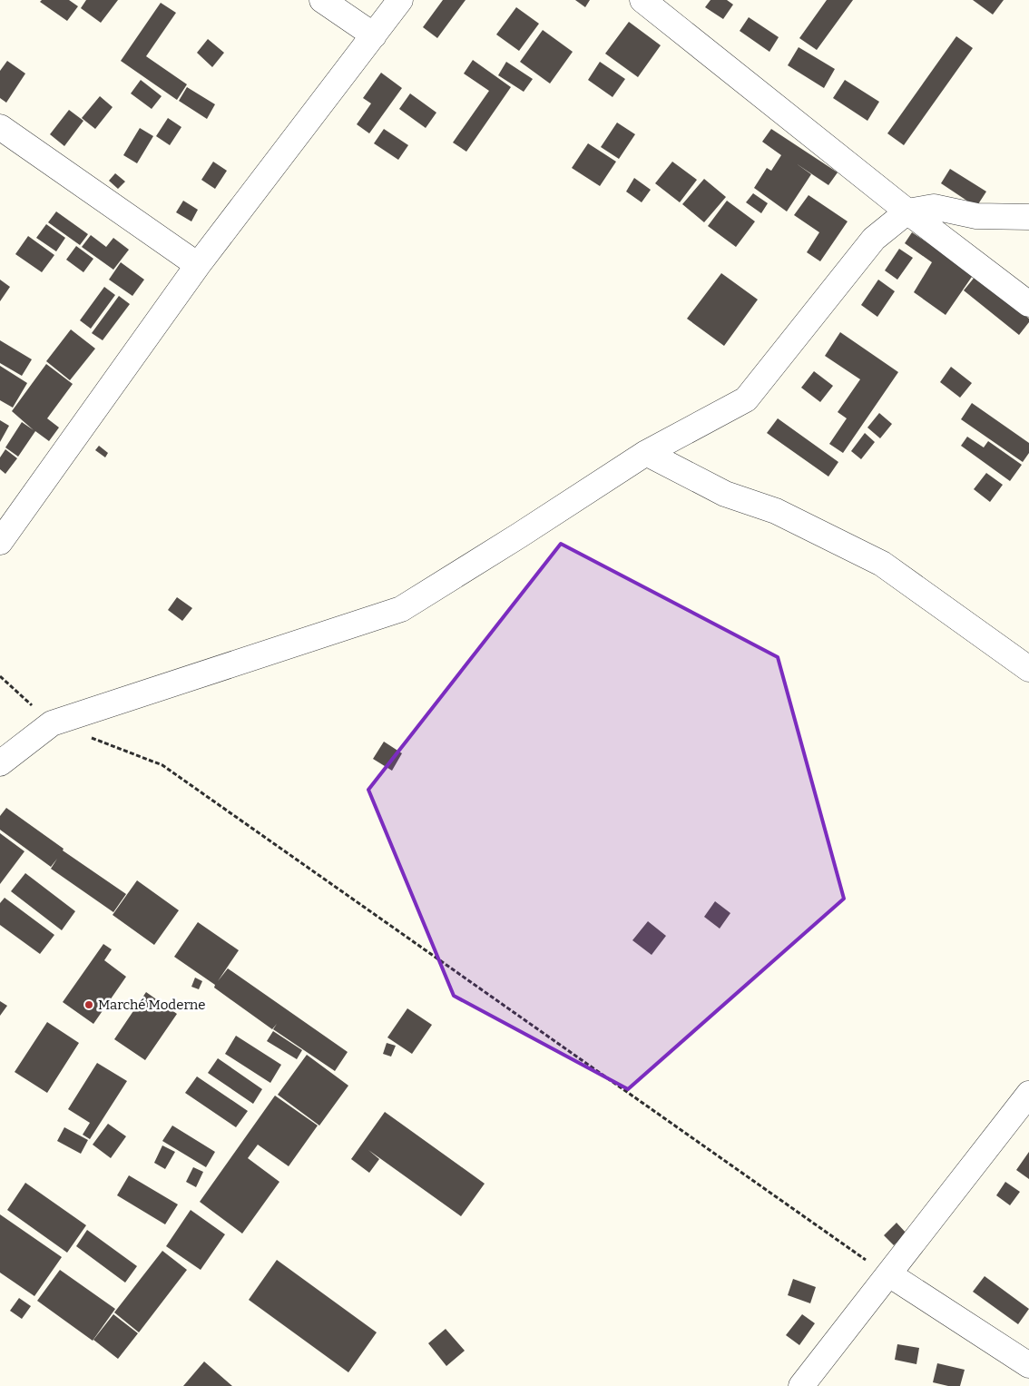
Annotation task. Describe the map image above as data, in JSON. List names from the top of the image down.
{
  "places": ["Marché Moderne"]
}
